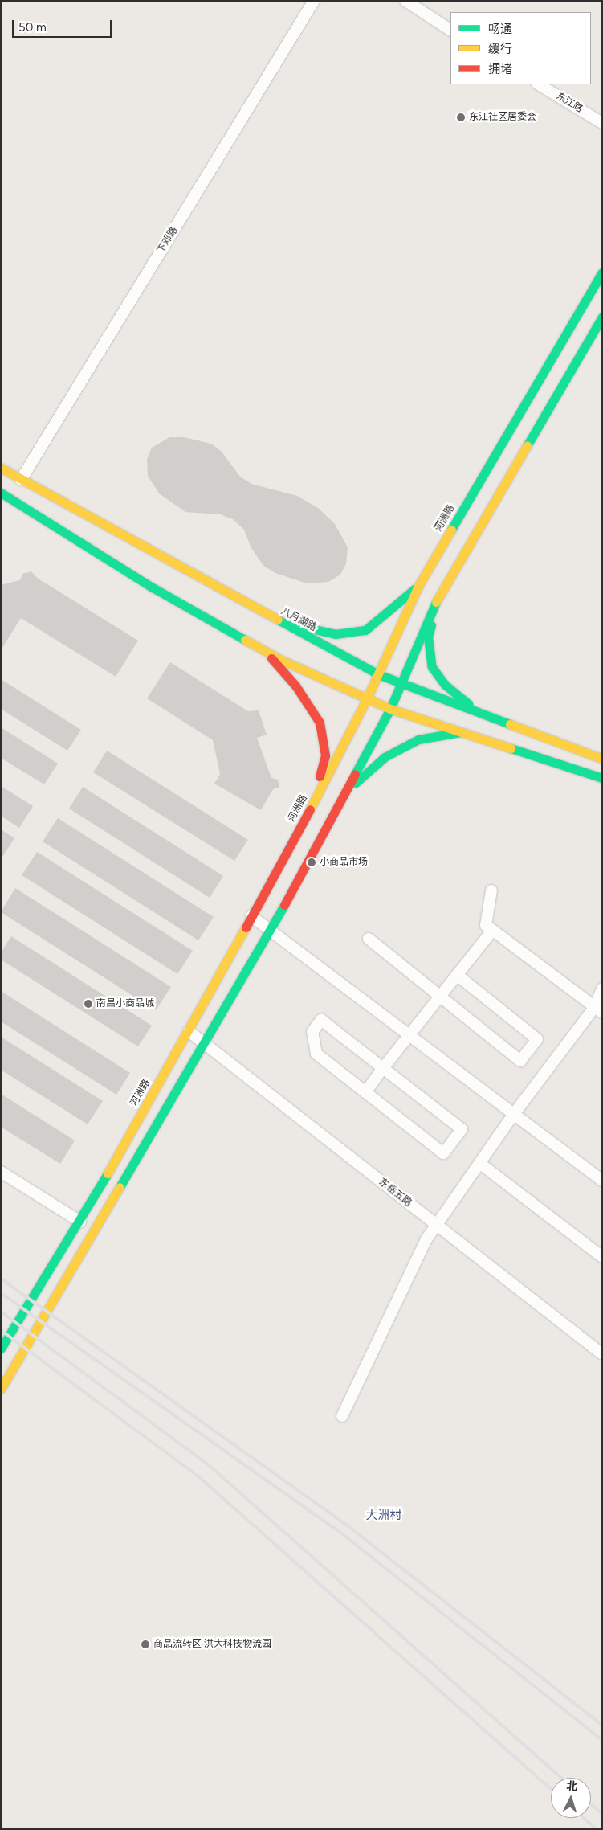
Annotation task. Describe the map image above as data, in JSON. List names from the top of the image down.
{
  "streets": {
    "main road": ["河洲路", "八月湖路"],
    "street": ["东江路", "下邓路", "东岳五路"]
  },
  "crossings": [
    ["下邓路", "八月湖路"],
    ["河洲路", "八月湖路"],
    ["河洲路", "东岳五路"]
  ],
  "districts": ["大洲村"],
  "places": [
    "东江社区居委会",
    "小商品市场",
    "南昌小商品城",
    "商品流转区·洪大科技物流园"
  ],
  "legend": ["畅通", "缓行", "拥堵"],
  "scale_bar": "50 m",
  "north": "top"
}
